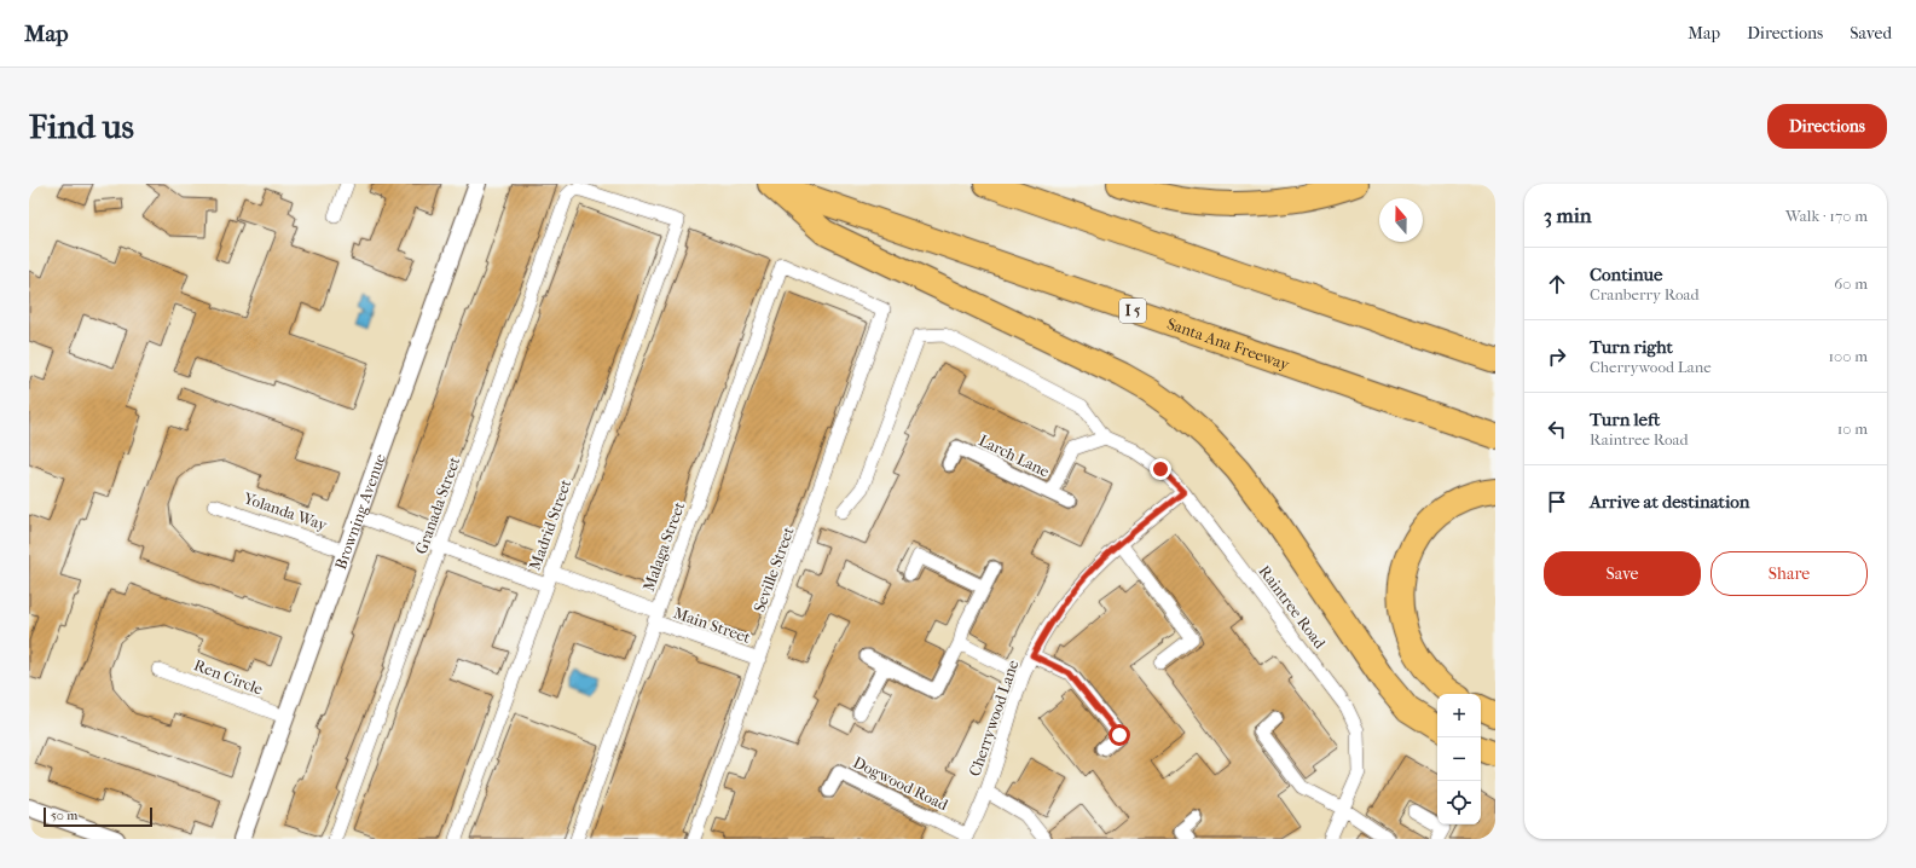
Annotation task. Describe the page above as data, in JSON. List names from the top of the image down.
{
  "streets": {
    "highway": ["I 5", "Santa Ana Freeway"],
    "street": [
      "Larch Lane",
      "Granada Street",
      "Yolanda Way",
      "Browning Avenue",
      "Madrid Street",
      "Malaga Street",
      "Seville Street",
      "Raintree Road",
      "Main Street",
      "Ren Circle",
      "Cherrywood Lane",
      "Dogwood Road"
    ]
  },
  "crossings": [
    ["Larch Lane", "Raintree Road"],
    ["Granada Street", "Madrid Street"],
    ["Granada Street", "Main Street"],
    ["Yolanda Way", "Browning Avenue"],
    ["Browning Avenue", "Main Street"],
    ["Browning Avenue", "Ren Circle"],
    ["Madrid Street", "Main Street"],
    ["Malaga Street", "Seville Street"],
    ["Malaga Street", "Main Street"],
    ["Seville Street", "Main Street"],
    ["Raintree Road", "Cherrywood Lane"],
    ["Cherrywood Lane", "Dogwood Road"]
  ],
  "scale_bar": "50 m",
  "north": "top",
  "page": {
    "header": "Map",
    "nav": ["Map", "Directions", "Saved"],
    "buttons": [
      "Directions",
      ["Save", "Share"]
    ],
    "title": "Find us",
    "heading": ["3 min", "Walk · 170 m"],
    "list": [
      ["Continue", "Cranberry Road", "60 m"],
      ["Turn right", "Cherrywood Lane", "100 m"],
      ["Turn left", "Raintree Road", "10 m"],
      "Arrive at destination"
    ],
    "map_buttons": ["+", "−"],
    "scale": "50 m"
  }
}
